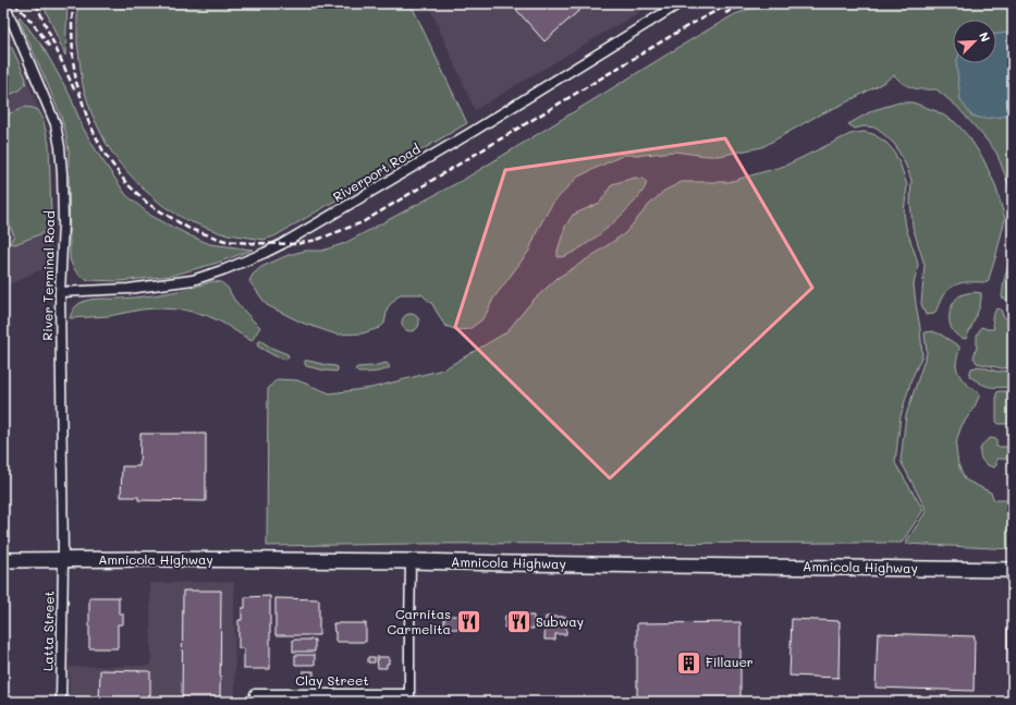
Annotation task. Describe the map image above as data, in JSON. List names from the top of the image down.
{
  "streets": {
    "main road": ["Amnicola Highway"],
    "street": [
      "Riverport Road",
      "River Terminal Road",
      "Latta Street",
      "Clay Street"
    ]
  },
  "crossings": [
    ["Riverport Road", "River Terminal Road"],
    ["River Terminal Road", "Amnicola Highway"],
    ["River Terminal Road", "Latta Street"],
    ["Amnicola Highway", "Latta Street"]
  ],
  "places": {
    "restaurant": ["Carnitas Carmelita", "Subway"],
    "building": ["Fillauer"]
  },
  "north": "top right"
}
